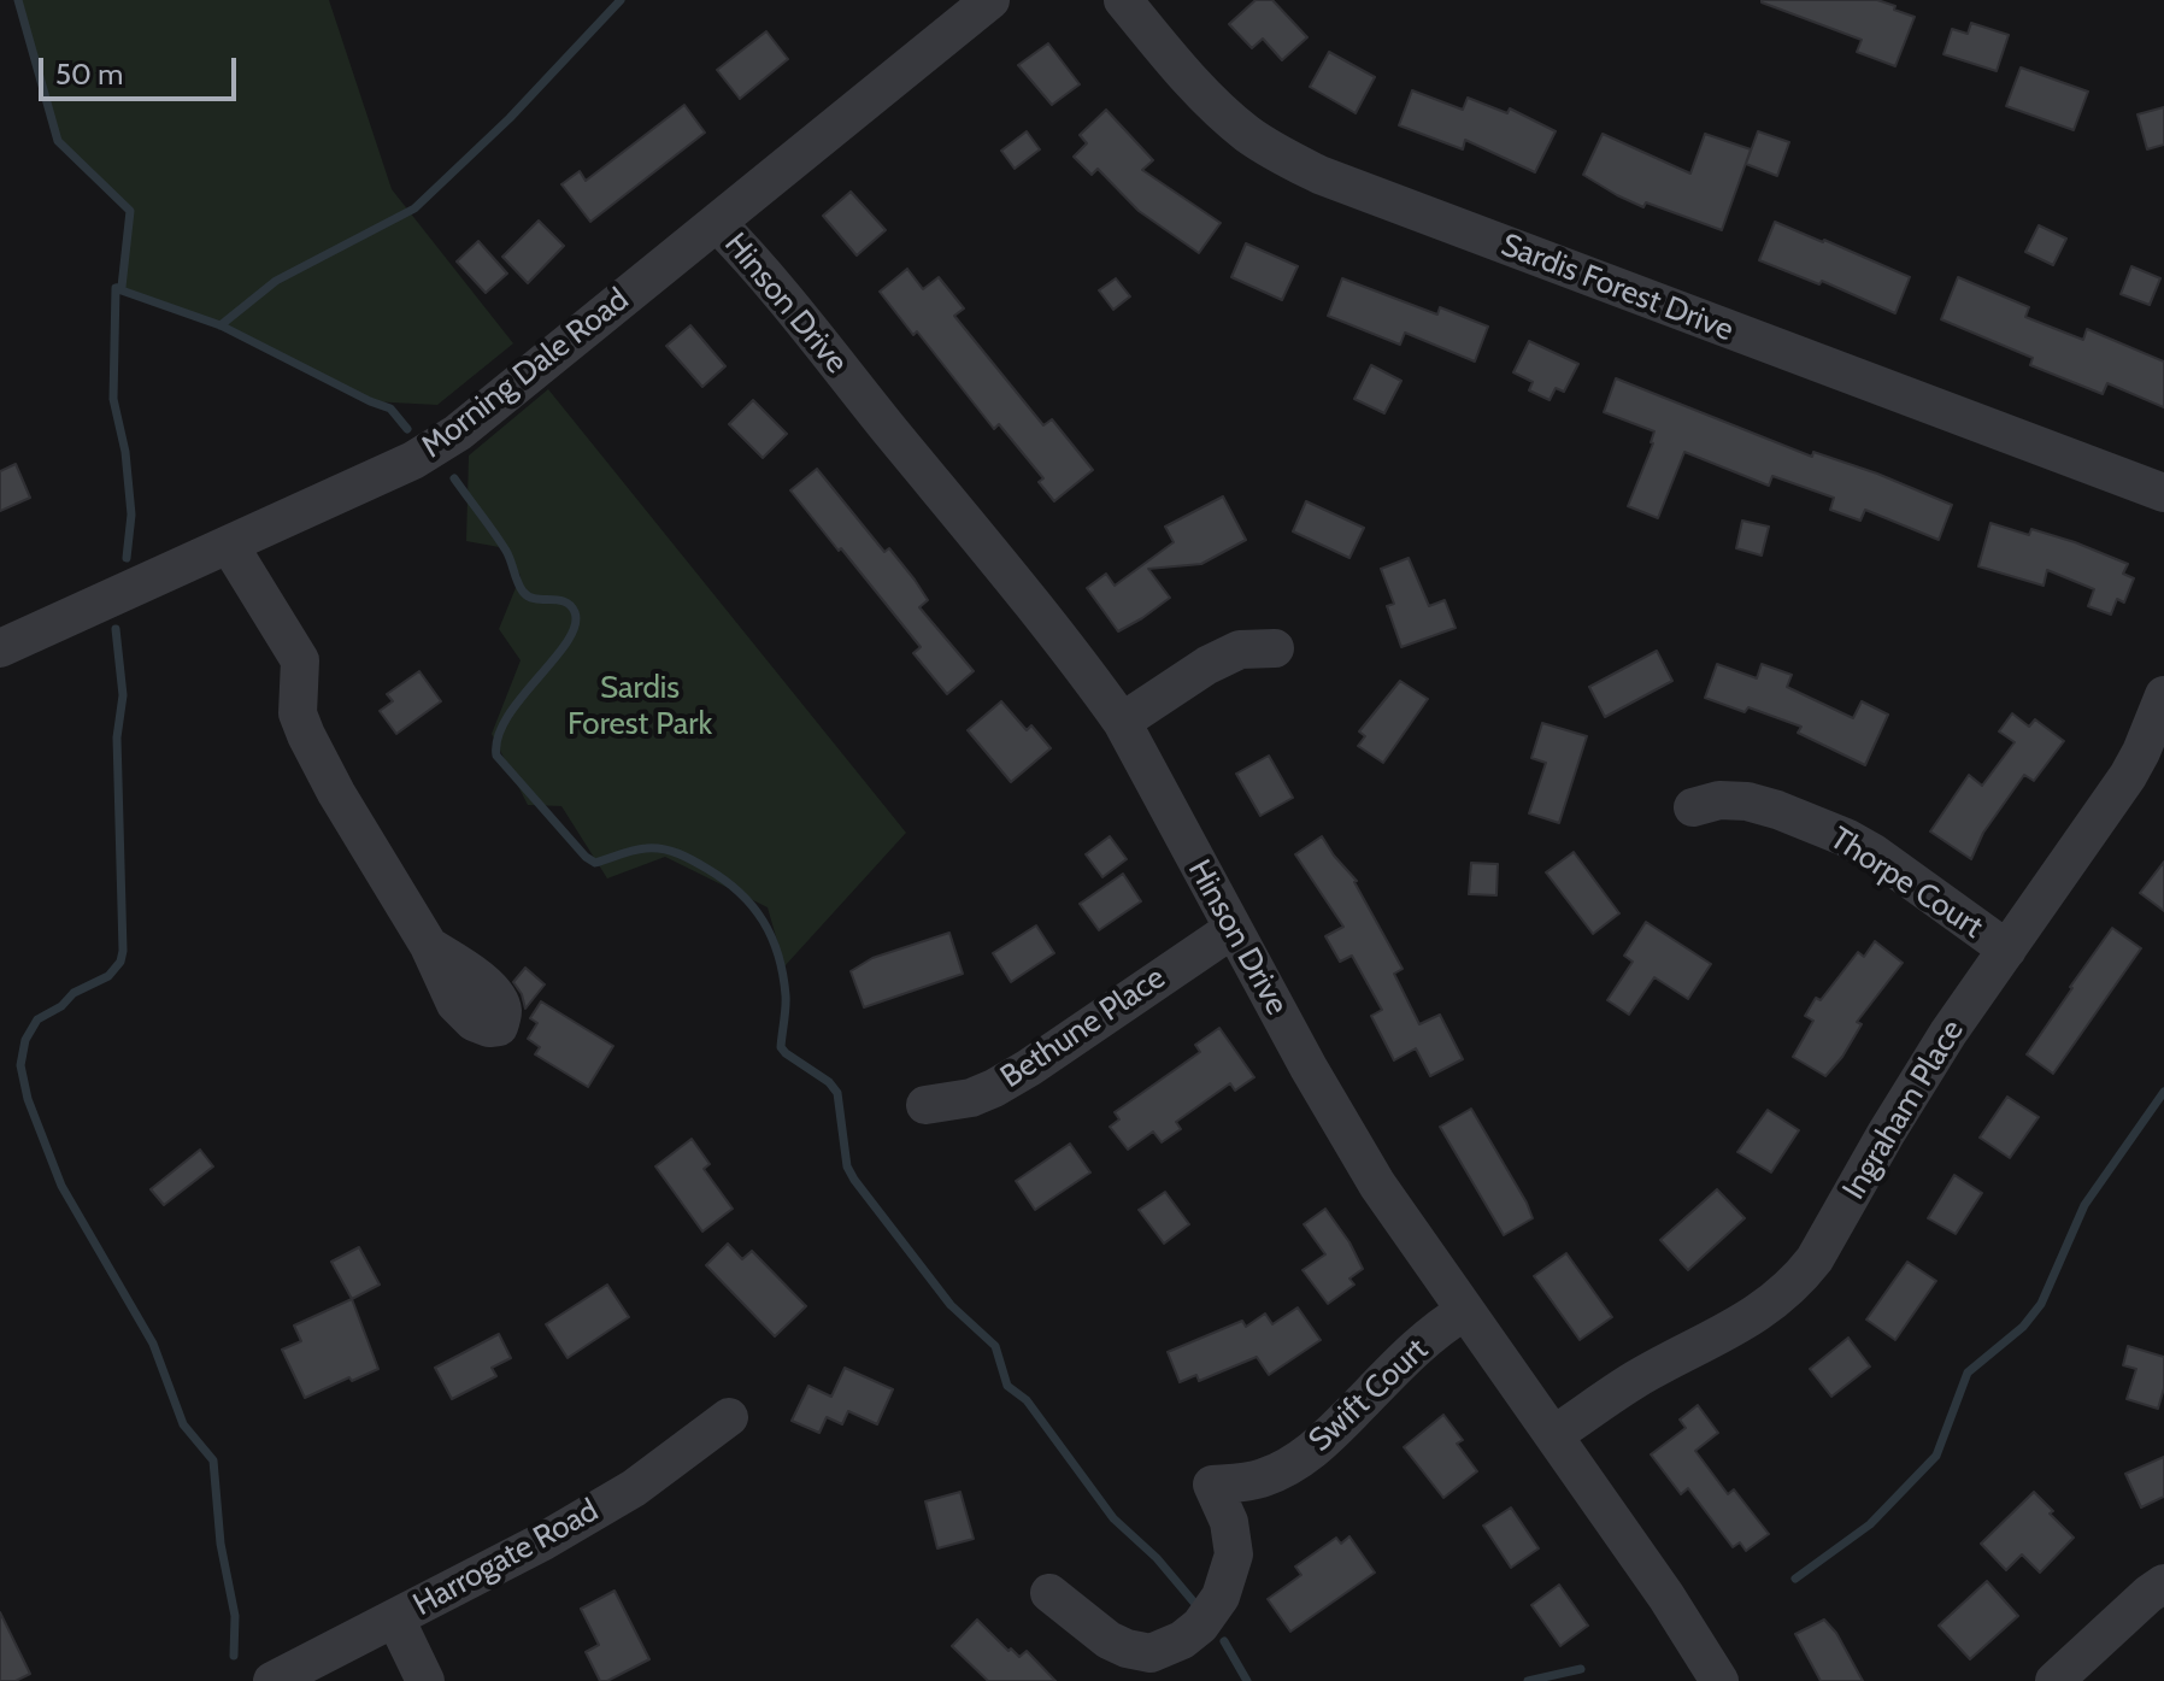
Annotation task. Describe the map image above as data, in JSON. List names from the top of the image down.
{
  "streets": {
    "street": [
      "Sardis Forest Drive",
      "Hinson Drive",
      "Morning Dale Road",
      "Thorpe Court",
      "Bethune Place",
      "Ingraham Place",
      "Swift Court",
      "Harrogate Road"
    ]
  },
  "crossings": [
    ["Hinson Drive", "Morning Dale Road"],
    ["Hinson Drive", "Bethune Place"],
    ["Hinson Drive", "Ingraham Place"],
    ["Hinson Drive", "Swift Court"],
    ["Thorpe Court", "Ingraham Place"]
  ],
  "parks": ["Sardis Forest Park"],
  "scale_bar": "50 m"
}
